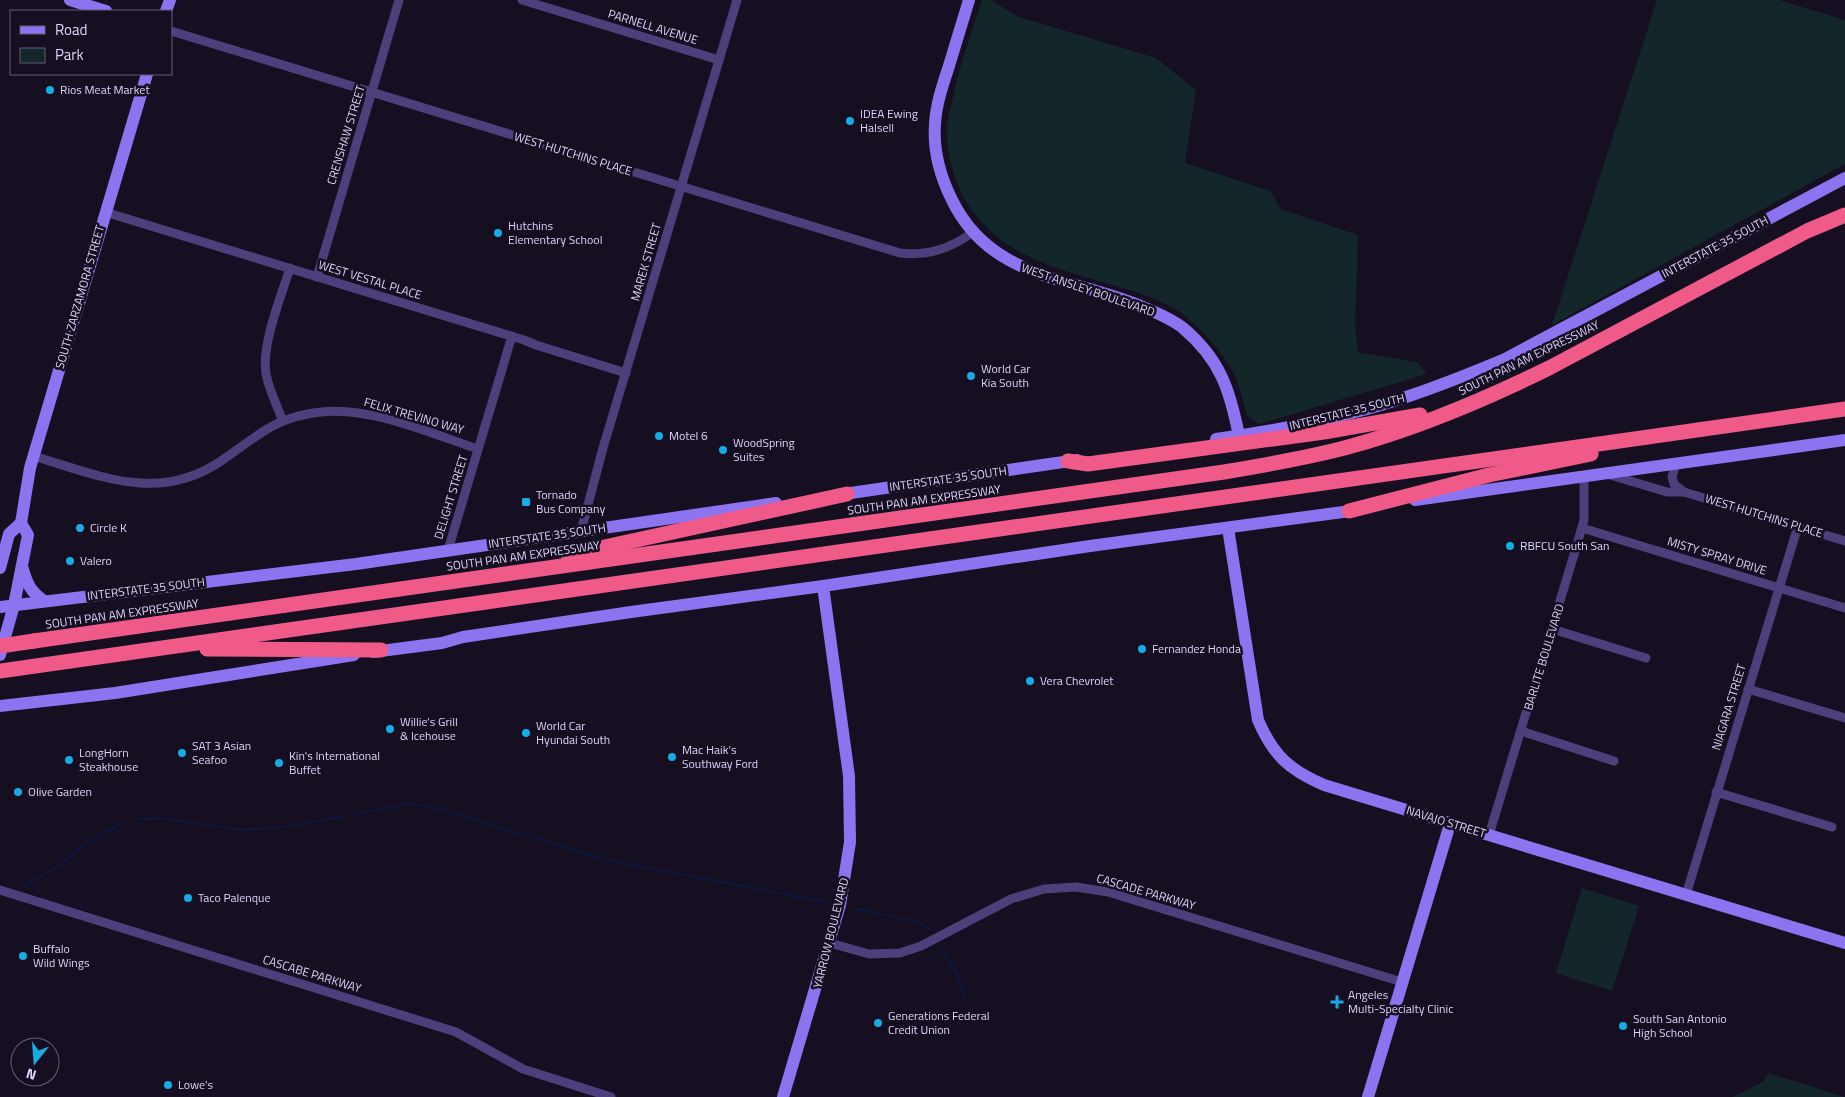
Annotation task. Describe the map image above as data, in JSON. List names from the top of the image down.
{
  "streets": {
    "highway": ["SOUTH PAN AM EXPRESSWAY"],
    "main road": [
      "INTERSTATE 35 SOUTH",
      "WEST ANSLEY BOULEVARD",
      "SOUTH ZARZAMORA STREET",
      "NAVAJO STREET",
      "YARROW BOULEVARD"
    ],
    "street": [
      "PARNELL AVENUE",
      "CRENSHAW STREET",
      "WEST HUTCHINS PLACE",
      "MAREK STREET",
      "WEST VESTAL PLACE",
      "FELIX TREVINO WAY",
      "DELIGHT STREET",
      "MISTY SPRAY DRIVE",
      "BARLITE BOULEVARD",
      "NIAGARA STREET",
      "CASCADE PARKWAY",
      "CASCABE PARKWAY"
    ]
  },
  "crossings": [
    ["PARNELL AVENUE", "MAREK STREET"],
    ["CRENSHAW STREET", "WEST HUTCHINS PLACE"],
    ["CRENSHAW STREET", "WEST VESTAL PLACE"],
    ["WEST HUTCHINS PLACE", "MAREK STREET"],
    ["WEST HUTCHINS PLACE", "WEST ANSLEY BOULEVARD"],
    ["WEST HUTCHINS PLACE", "NIAGARA STREET"],
    ["INTERSTATE 35 SOUTH", "MAREK STREET"],
    ["INTERSTATE 35 SOUTH", "WEST ANSLEY BOULEVARD"],
    ["INTERSTATE 35 SOUTH", "SOUTH ZARZAMORA STREET"],
    ["INTERSTATE 35 SOUTH", "DELIGHT STREET"],
    ["MAREK STREET", "WEST VESTAL PLACE"],
    ["WEST VESTAL PLACE", "SOUTH ZARZAMORA STREET"],
    ["WEST VESTAL PLACE", "DELIGHT STREET"],
    ["SOUTH ZARZAMORA STREET", "FELIX TREVINO WAY"],
    ["FELIX TREVINO WAY", "DELIGHT STREET"],
    ["MISTY SPRAY DRIVE", "BARLITE BOULEVARD"],
    ["MISTY SPRAY DRIVE", "NIAGARA STREET"],
    ["BARLITE BOULEVARD", "NAVAJO STREET"],
    ["NIAGARA STREET", "NAVAJO STREET"],
    ["CASCADE PARKWAY", "YARROW BOULEVARD"]
  ],
  "places": {
    "other": [
      "Rios Meat Market",
      "IDEA Ewing Halsell",
      "Hutchins Elementary School",
      "World Car Kia South",
      "Motel 6",
      "WoodSpring Suites",
      "Circle K",
      "RBFCU South San",
      "Valero",
      "Fernandez Honda",
      "Vera Chevrolet",
      "Willie's Grill & Icehouse",
      "World Car Hyundai South",
      "SAT 3 Asian Seafoo",
      "Mac Haik's Southway Ford",
      "LongHorn Steakhouse",
      "Kin's International Buffet",
      "Olive Garden",
      "Taco Palenque",
      "Buffalo Wild Wings",
      "Generations Federal Credit Union",
      "South San Antonio High School",
      "Lowe's"
    ],
    "transit": ["Tornado Bus Company"],
    "health": ["Angeles Multi-Specialty Clinic"]
  },
  "legend": ["Road", "Park"],
  "north": "bottom"
}
